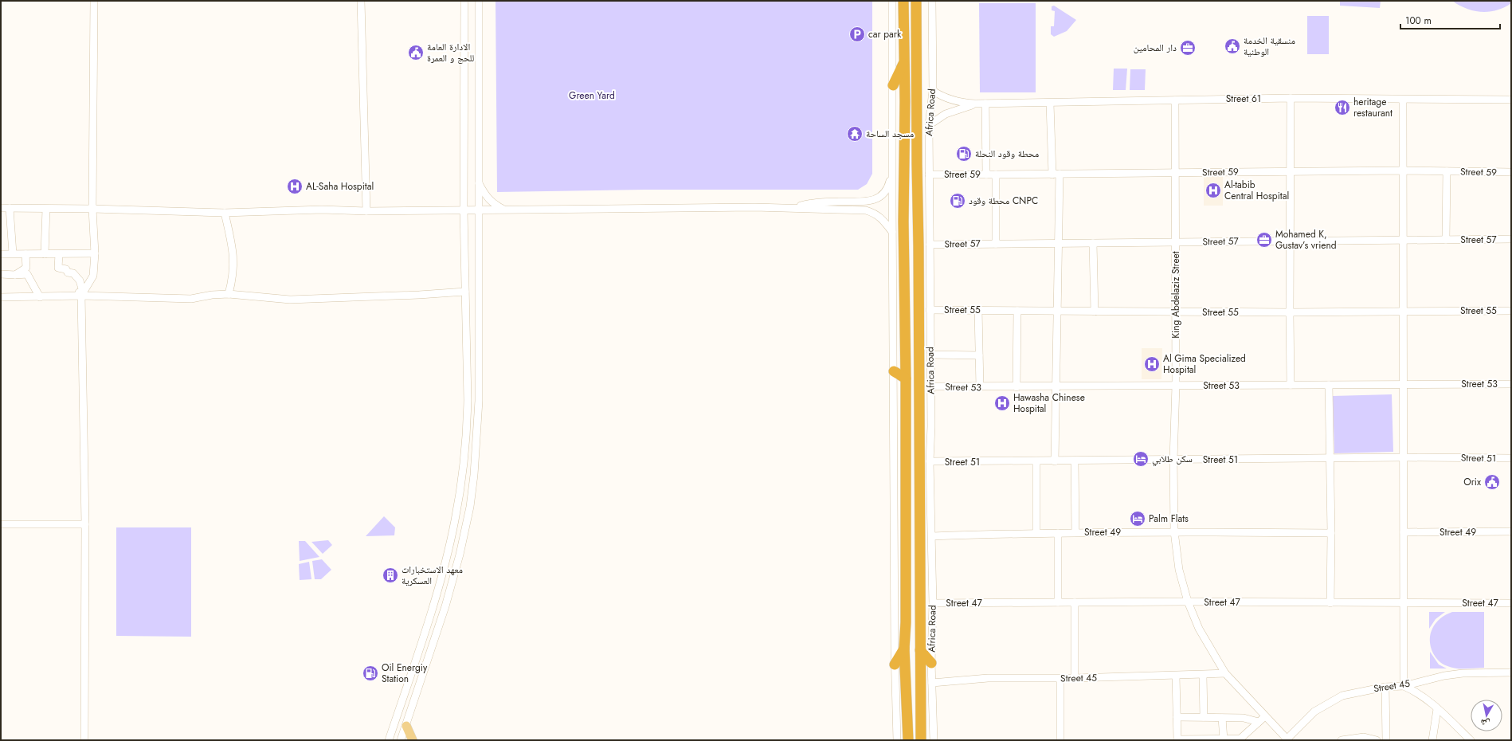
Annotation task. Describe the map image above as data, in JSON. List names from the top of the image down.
{
  "streets": {
    "highway": ["Africa Road"],
    "street": [
      "Street 61",
      "Street 59",
      "Street 57",
      "King Abdelaziz Street",
      "Street 55",
      "Street 53",
      "Street 51",
      "Street 49",
      "Street 47",
      "Street 45"
    ]
  },
  "crossings": [
    ["Street 61", "King Abdelaziz Street"],
    ["Africa Road", "Street 59"],
    ["Africa Road", "Street 57"],
    ["Africa Road", "Street 55"],
    ["Africa Road", "Street 53"],
    ["Africa Road", "Street 51"],
    ["Africa Road", "Street 49"],
    ["Africa Road", "Street 47"],
    ["Africa Road", "Street 45"],
    ["Street 59", "King Abdelaziz Street"],
    ["Street 57", "King Abdelaziz Street"],
    ["King Abdelaziz Street", "Street 55"],
    ["King Abdelaziz Street", "Street 53"],
    ["King Abdelaziz Street", "Street 51"],
    ["King Abdelaziz Street", "Street 49"],
    ["King Abdelaziz Street", "Street 47"],
    ["King Abdelaziz Street", "Street 45"]
  ],
  "parks": ["Green Yard"],
  "places": {
    "parking": ["car park"],
    "public building": ["منسقية الخدمة الوطنية", "الادارة العامة للحج و العمرة", "Orix"],
    "office": ["دار المحامين", "Mohamed K, Gustav’s vriend"],
    "restaurant": ["heritage restaurant"],
    "temple": ["مسجد الساحة"],
    "fuel station": ["محطة وقود النحلة", "محطة وقود CNPC", "Oil Energiy Station"],
    "hospital": [
      "AL-Saha Hospital",
      "Al-tabib Central Hospital",
      "Al Gima Specialized Hospital",
      "Hawasha Chinese Hospital"
    ],
    "hotel": ["سكن طلابي", "Palm Flats"],
    "building": ["معهد الاستخبارات العسكرية"]
  },
  "scale_bar": "100 m",
  "north": "bottom"
}
